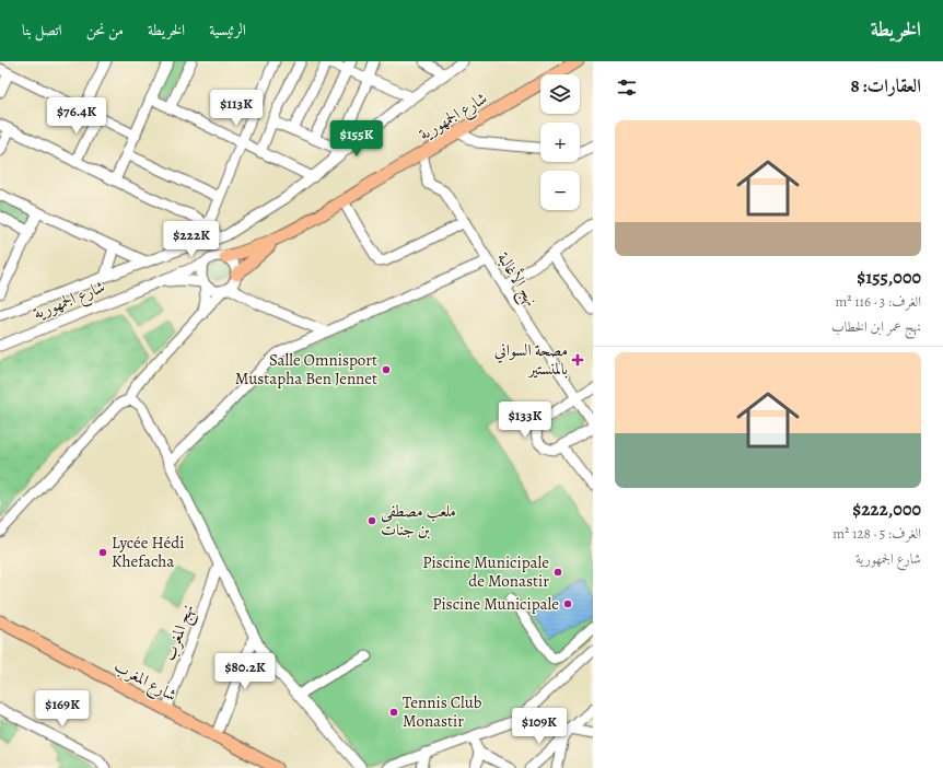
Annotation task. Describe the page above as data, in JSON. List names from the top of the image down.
{
  "streets": {
    "main road": ["شارع الجمهورية", "شارع المغرب"],
    "street": ["نهج الأغالبة", "نهج المغرب"]
  },
  "crossings": [
    ["شارع الجمهورية", "نهج الأغالبة"],
    ["نهج المغرب", "شارع المغرب"]
  ],
  "places": {
    "health": ["مصحة السواني بالمنستير"],
    "other": [
      "Salle Omnisport Mustapha Ben Jennet",
      "ملعب مصطفى بن جنات",
      "Lycée Hédi Khefacha",
      "Piscine Municipale de Monastir",
      "Piscine Municipale",
      "Tennis Club Monastir"
    ]
  },
  "page": {
    "header": "الخريطة",
    "nav": [
      "الرئيسية",
      "الخريطة",
      "من نحن",
      "اتصل بنا"
    ],
    "heading": "العقارات: 8",
    "map_buttons": ["+", "−"],
    "price": [
      "$113K",
      "$76.4K",
      "$155K",
      "$222K",
      "$133K",
      "$80.2K",
      "$169K",
      "$109K"
    ],
    "list": [
      {
        "name": "$155,000",
        "note": "الغرف: 3 · 116 m² · نهج عمر ابن الخطاب"
      },
      {
        "name": "$222,000",
        "note": "الغرف: 5 · 128 m² · شارع الجمهورية"
      }
    ]
  }
}
